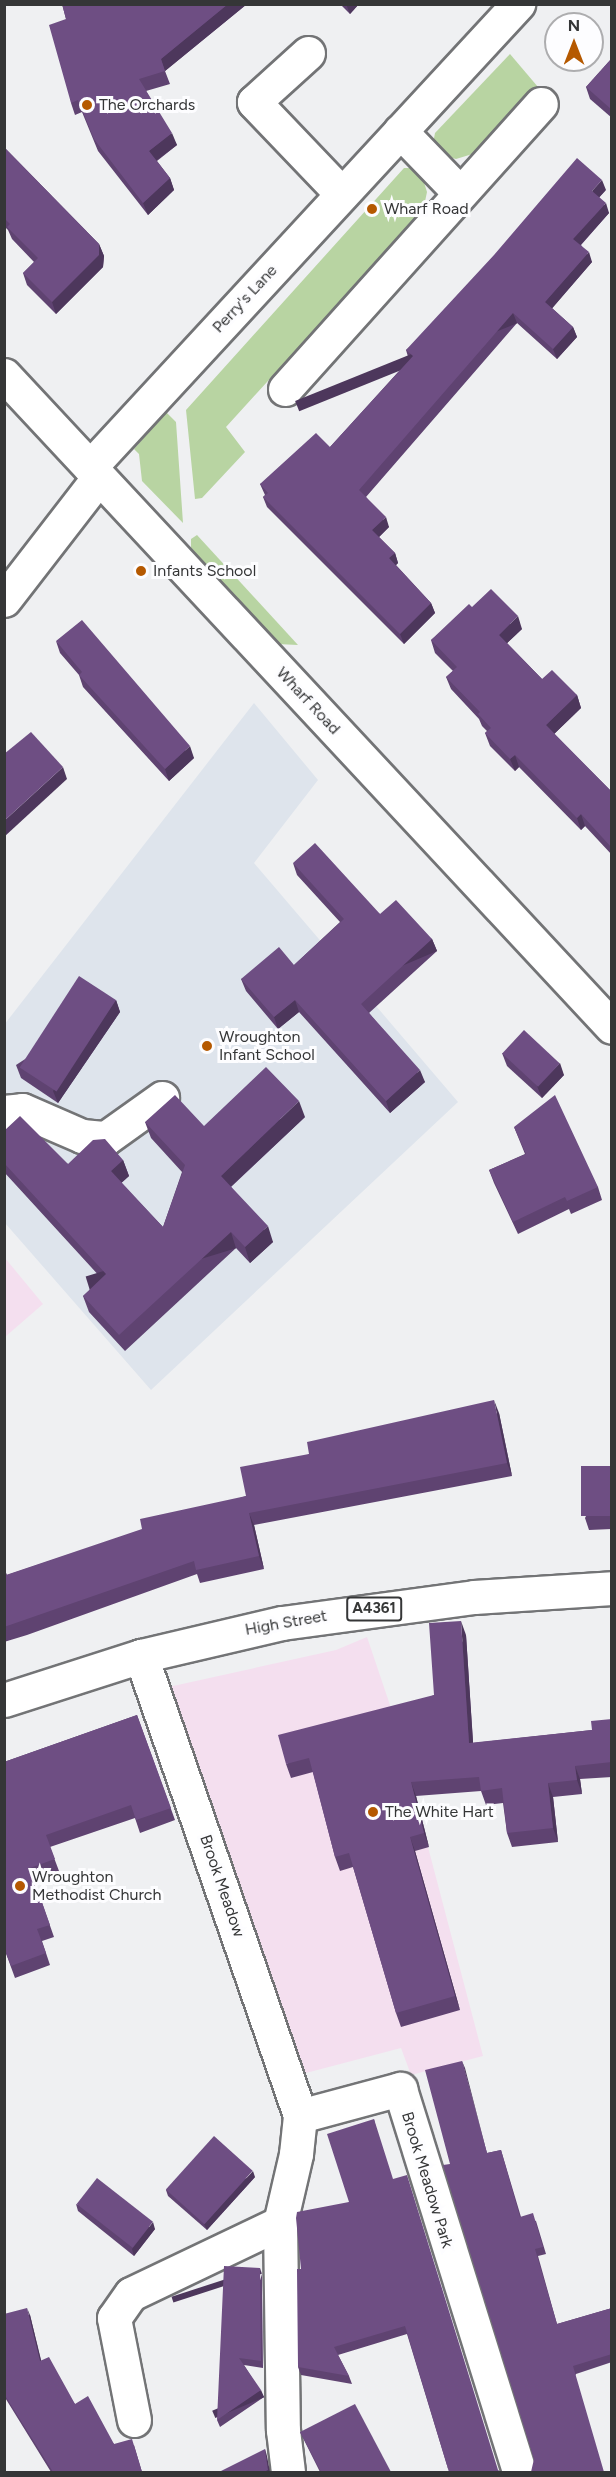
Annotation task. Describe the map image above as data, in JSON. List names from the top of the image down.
{
  "streets": {
    "street": [
      "Perry's Lane",
      "Wharf Road",
      "A4361",
      "High Street",
      "Brook Meadow",
      "Brook Meadow Park"
    ]
  },
  "crossings": [
    ["Perry's Lane", "Wharf Road"],
    ["High Street", "Brook Meadow"],
    ["Brook Meadow", "Brook Meadow Park"]
  ],
  "places": [
    "The Orchards",
    "Wharf Road",
    "Infants School",
    "Wroughton Infant School",
    "The White Hart",
    "Wroughton Methodist Church"
  ],
  "north": "top"
}
